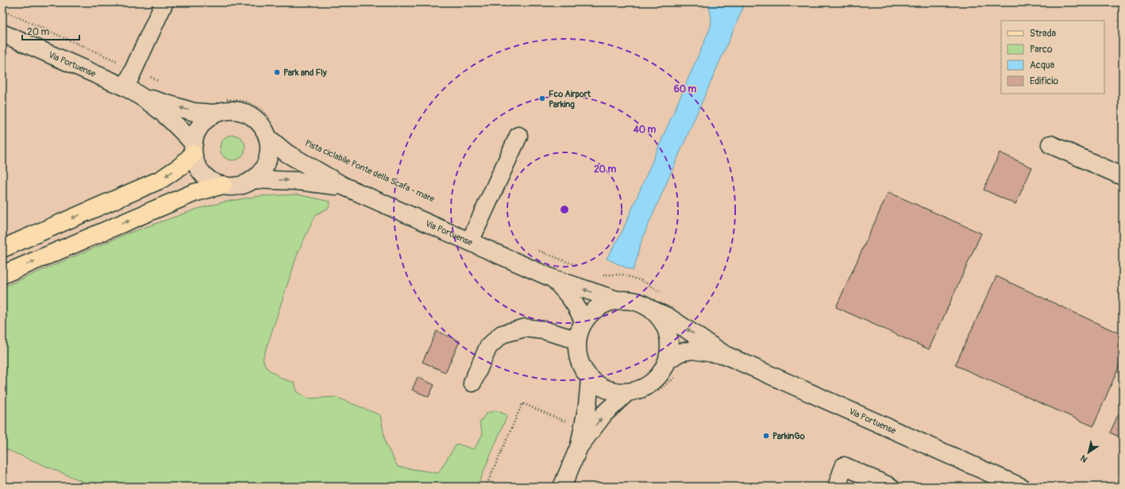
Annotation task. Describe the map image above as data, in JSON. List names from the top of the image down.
{
  "streets": {
    "street": ["Via Portuense"]
  },
  "places": ["Park and Fly", "Fco Airport Parking", "ParkinGo"],
  "legend": [
    "Strada",
    "Parco",
    "Acqua",
    "Edificio"
  ],
  "scale_bar": "20 m",
  "north": "bottom left",
  "rings": ["60 m", "40 m", "20 m"]
}
